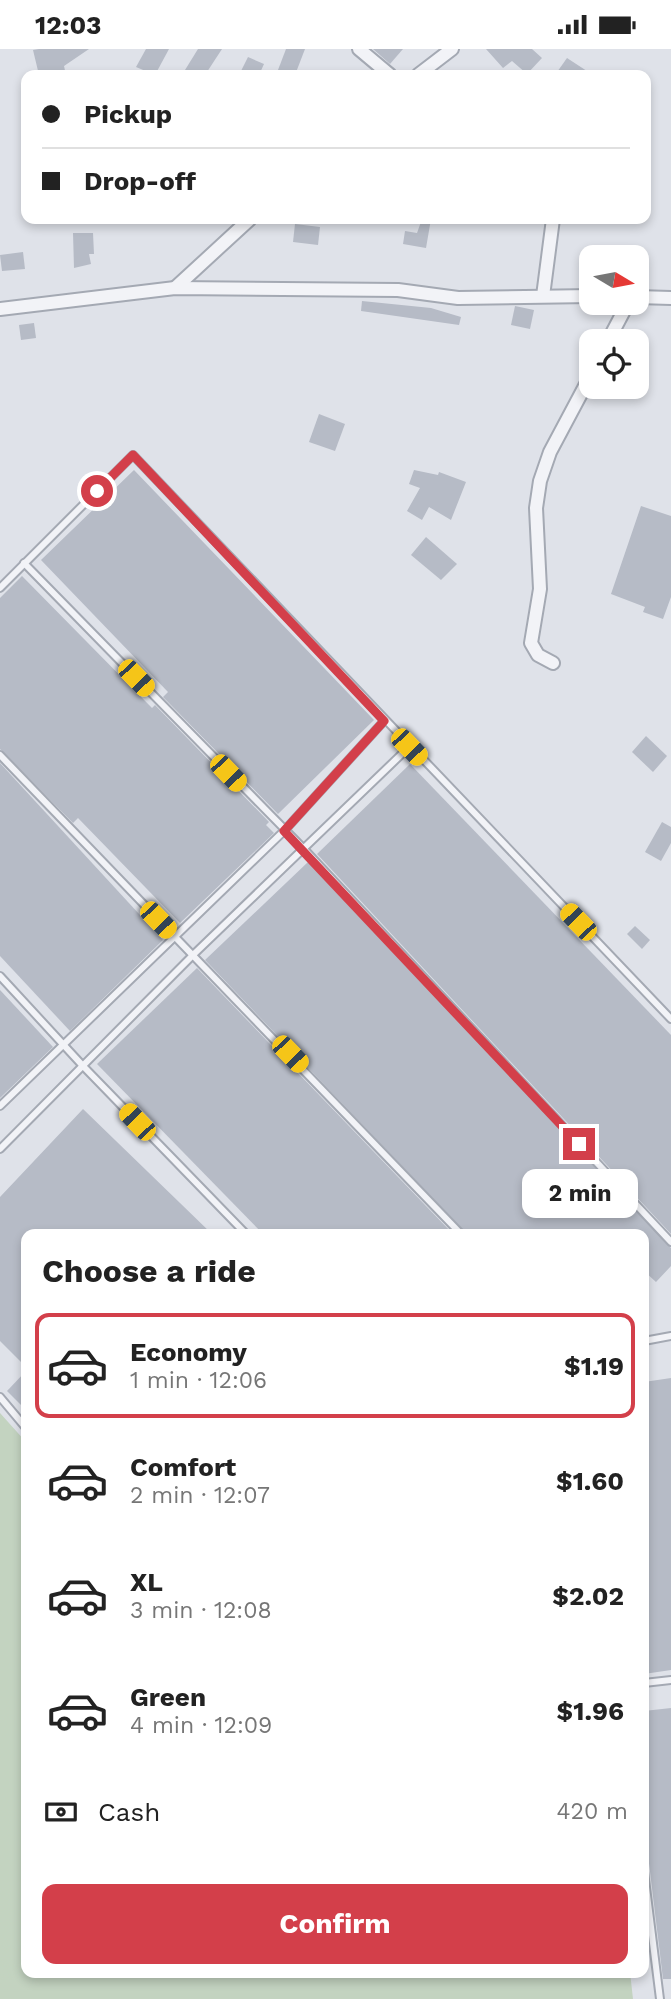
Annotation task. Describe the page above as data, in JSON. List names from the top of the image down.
{
  "north": "right",
  "page": {
    "status": "12:03",
    "banner": ["Pickup", "Drop-off"],
    "bubble": "2 min",
    "heading": "Choose a ride",
    "list": [
      {
        "name": "Economy",
        "note": "1 min · 12:06",
        "value": "$1.19"
      },
      {
        "name": "Comfort",
        "note": "2 min · 12:07",
        "value": "$1.60"
      },
      {
        "name": "XL",
        "note": "3 min · 12:08",
        "value": "$2.02"
      },
      {
        "name": "Green",
        "note": "4 min · 12:09",
        "value": "$1.96"
      }
    ],
    "pay": ["Cash", "420 m"],
    "buttons": "Confirm"
  }
}
